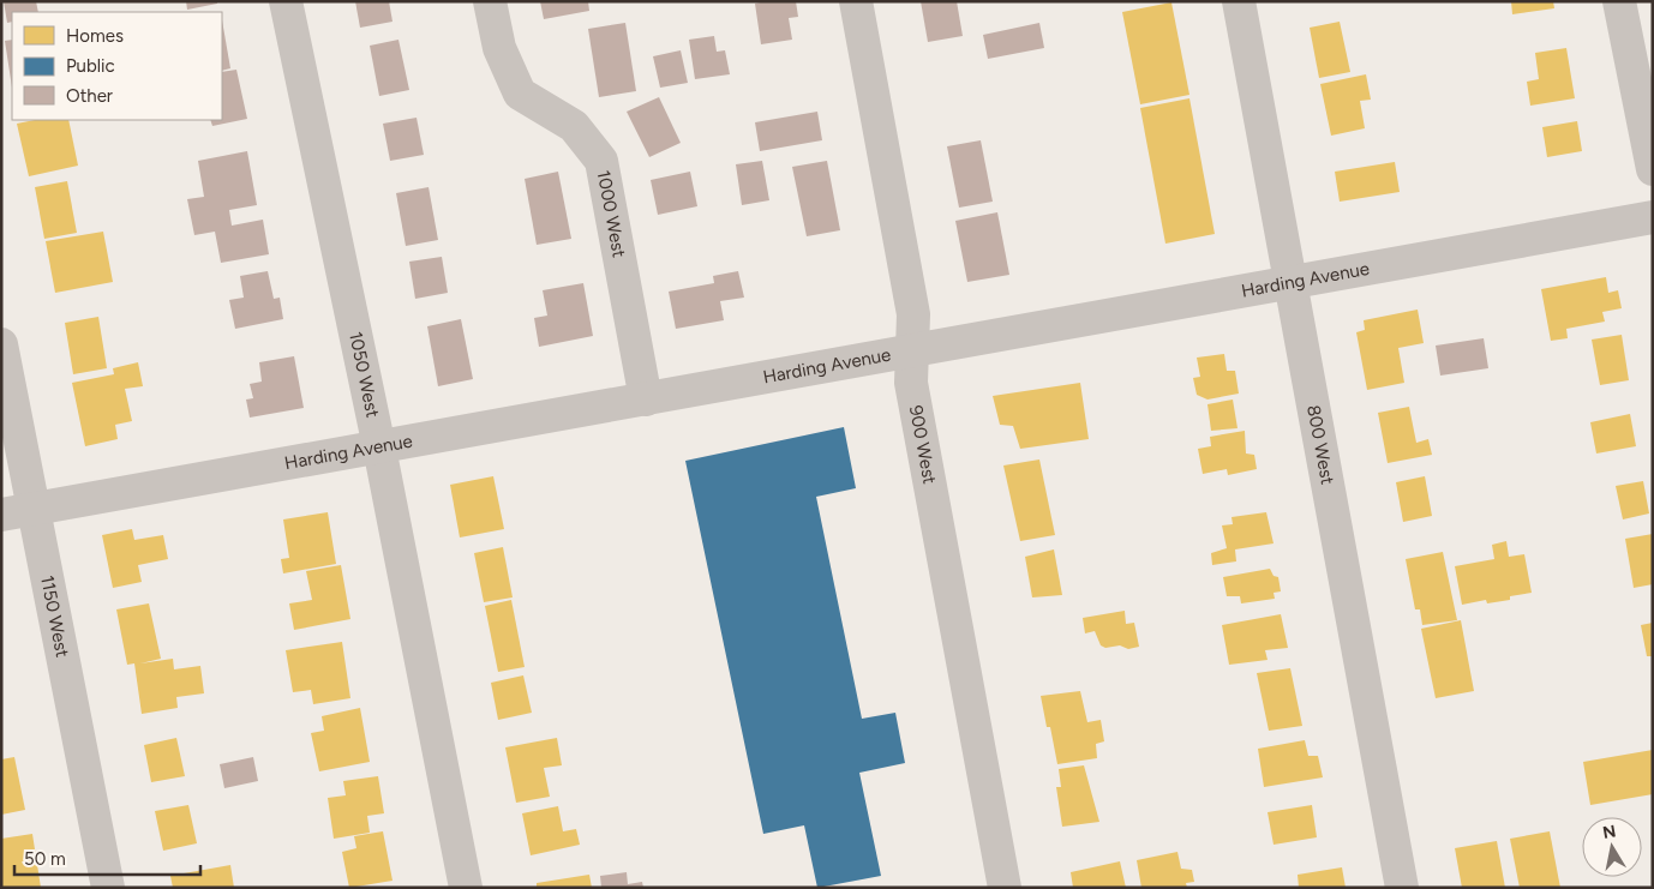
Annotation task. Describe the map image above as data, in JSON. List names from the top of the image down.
{
  "streets": {
    "street": [
      "1000 West",
      "Harding Avenue",
      "1050 West",
      "900 West",
      "800 West",
      "1150 West"
    ]
  },
  "crossings": [
    ["1000 West", "Harding Avenue"],
    ["Harding Avenue", "1050 West"],
    ["Harding Avenue", "900 West"],
    ["Harding Avenue", "800 West"],
    ["Harding Avenue", "1150 West"]
  ],
  "legend": ["Homes", "Public", "Other"],
  "scale_bar": "50 m",
  "north": "top"
}
